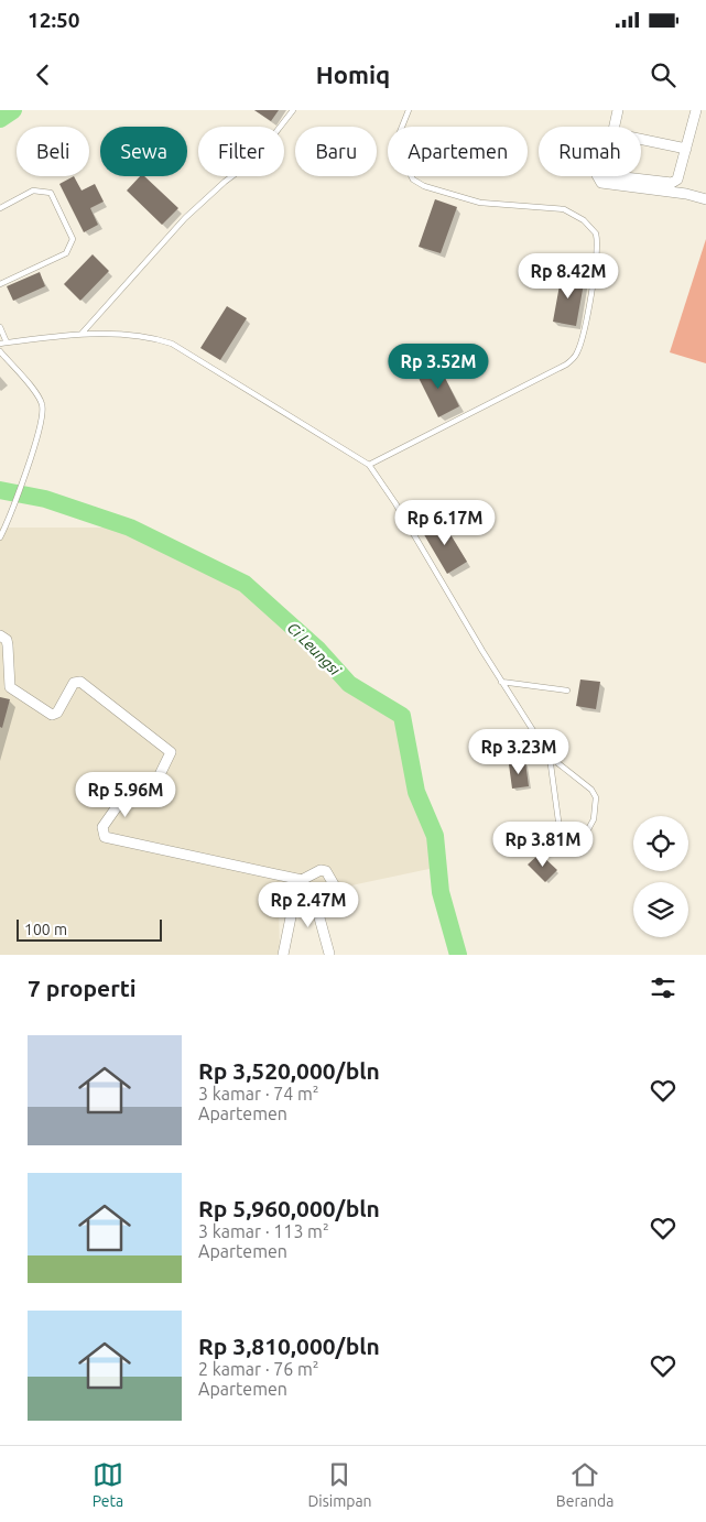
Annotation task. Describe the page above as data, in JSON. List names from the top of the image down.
{
  "water": ["Ci Leungsi"],
  "scale_bar": "100 m",
  "page": {
    "status": "12:50",
    "header": "Homiq",
    "chip": [
      "Beli",
      "Sewa",
      "Filter",
      "Baru",
      "Apartemen",
      "Rumah"
    ],
    "price": [
      "Rp 8.42M",
      "Rp 3.52M",
      "Rp 6.17M",
      "Rp 3.23M",
      "Rp 5.96M",
      "Rp 3.81M",
      "Rp 2.47M"
    ],
    "scale": "100 m",
    "heading": "7 properti",
    "list": [
      {
        "name": "Rp 3,520,000/bln",
        "note": "3 kamar · 74 m² · Apartemen"
      },
      {
        "name": "Rp 5,960,000/bln",
        "note": "3 kamar · 113 m² · Apartemen"
      },
      {
        "name": "Rp 3,810,000/bln",
        "note": "2 kamar · 76 m² · Apartemen"
      }
    ],
    "tabs": ["Peta", "Disimpan", "Beranda"]
  }
}
